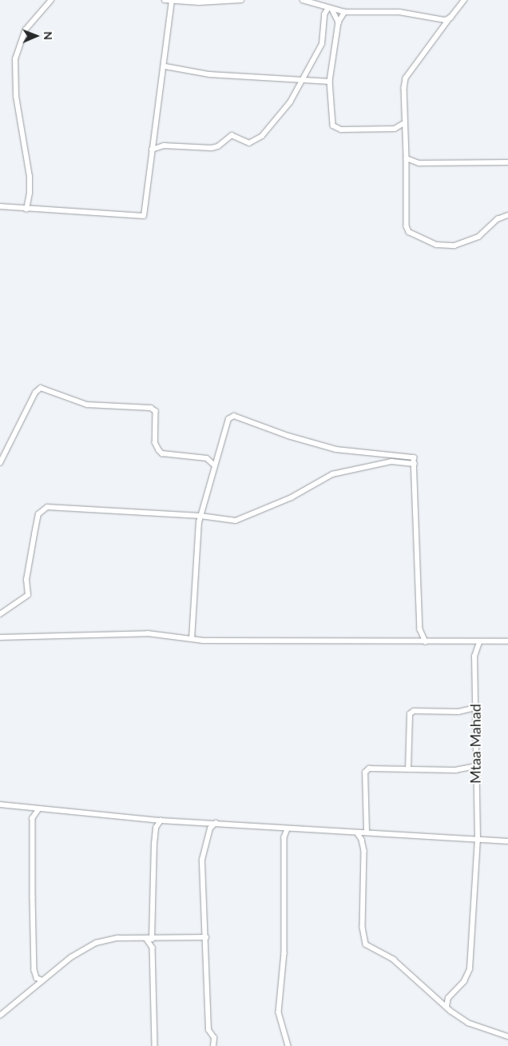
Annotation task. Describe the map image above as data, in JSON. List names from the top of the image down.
{
  "streets": {
    "street": ["Mtaa Mahad"]
  },
  "north": "right"
}
